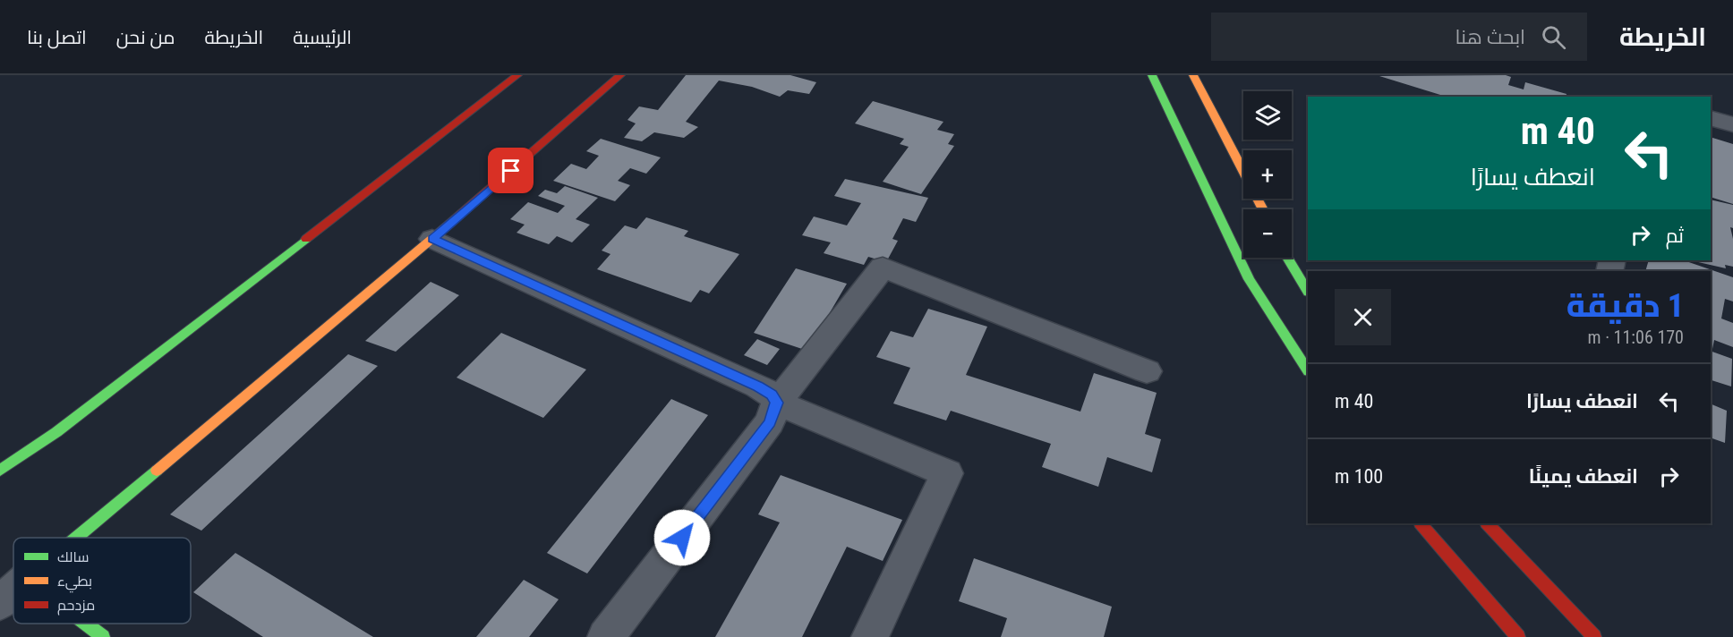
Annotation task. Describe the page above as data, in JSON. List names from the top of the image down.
{
  "legend": ["سالك", "بطيء", "مزدحم"],
  "page": {
    "header": "الخريطة",
    "search": "ابحث هنا",
    "nav": [
      "الرئيسية",
      "الخريطة",
      "من نحن",
      "اتصل بنا"
    ],
    "map_buttons": ["+", "−"],
    "turn": ["40 m", "انعطف يسارًا"],
    "then": "ثم",
    "heading": ["1 دقيقة", "170 m · 11:06"],
    "list": [
      {
        "name": "انعطف يسارًا",
        "value": "40 m"
      },
      {
        "name": "انعطف يمينًا",
        "value": "100 m"
      }
    ]
  }
}
